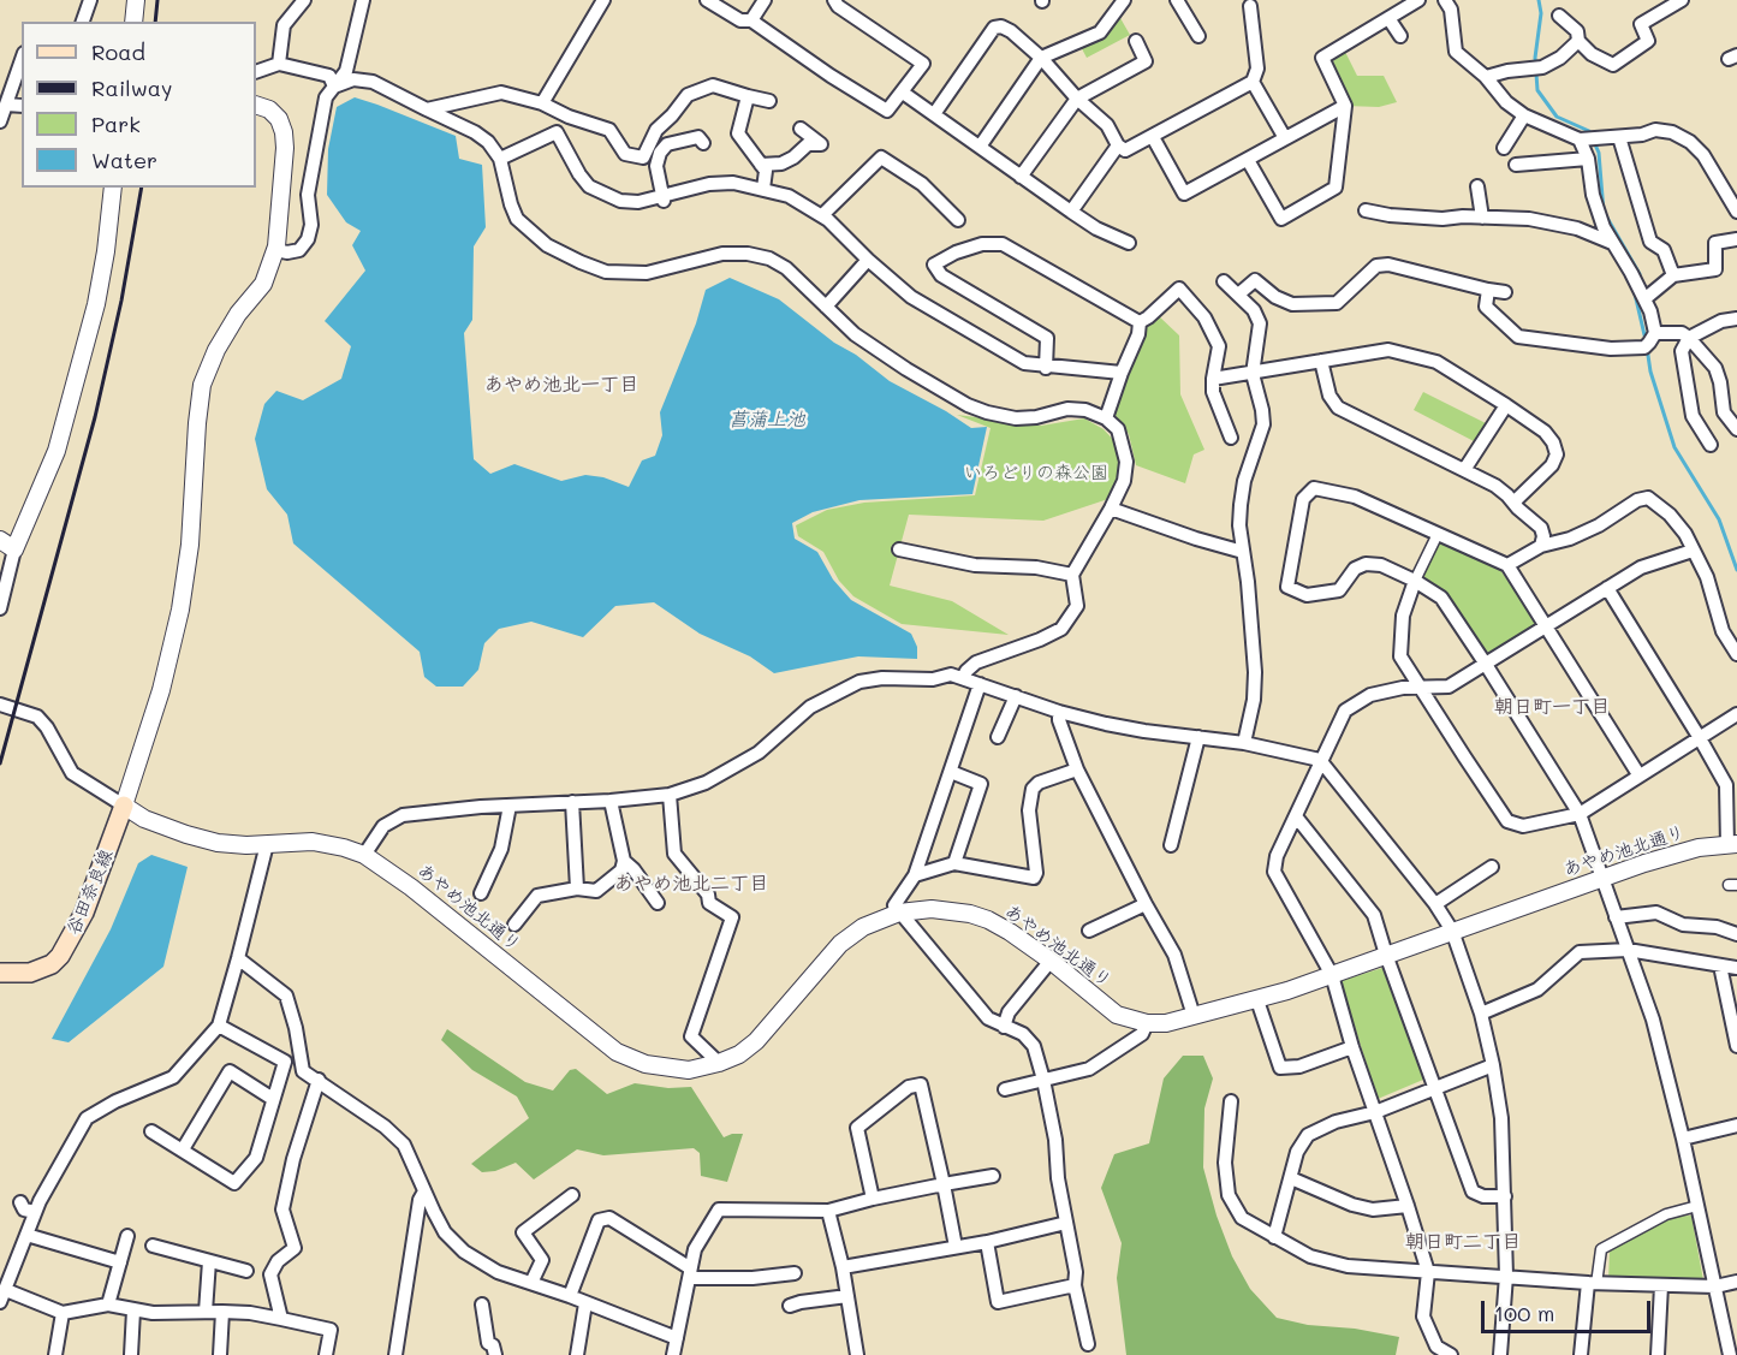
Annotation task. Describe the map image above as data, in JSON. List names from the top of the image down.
{
  "streets": {
    "main road": ["谷田奈良線"],
    "street": ["あやめ池北通り"]
  },
  "crossings": [
    ["あやめ池北通り", "谷田奈良線"]
  ],
  "districts": [
    "あやめ池北一丁目",
    "朝日町一丁目",
    "あやめ池北二丁目",
    "朝日町二丁目"
  ],
  "water": ["菖蒲上池"],
  "parks": ["いろどりの森公園"],
  "legend": [
    "Road",
    "Railway",
    "Park",
    "Water"
  ],
  "scale_bar": "100 m"
}
